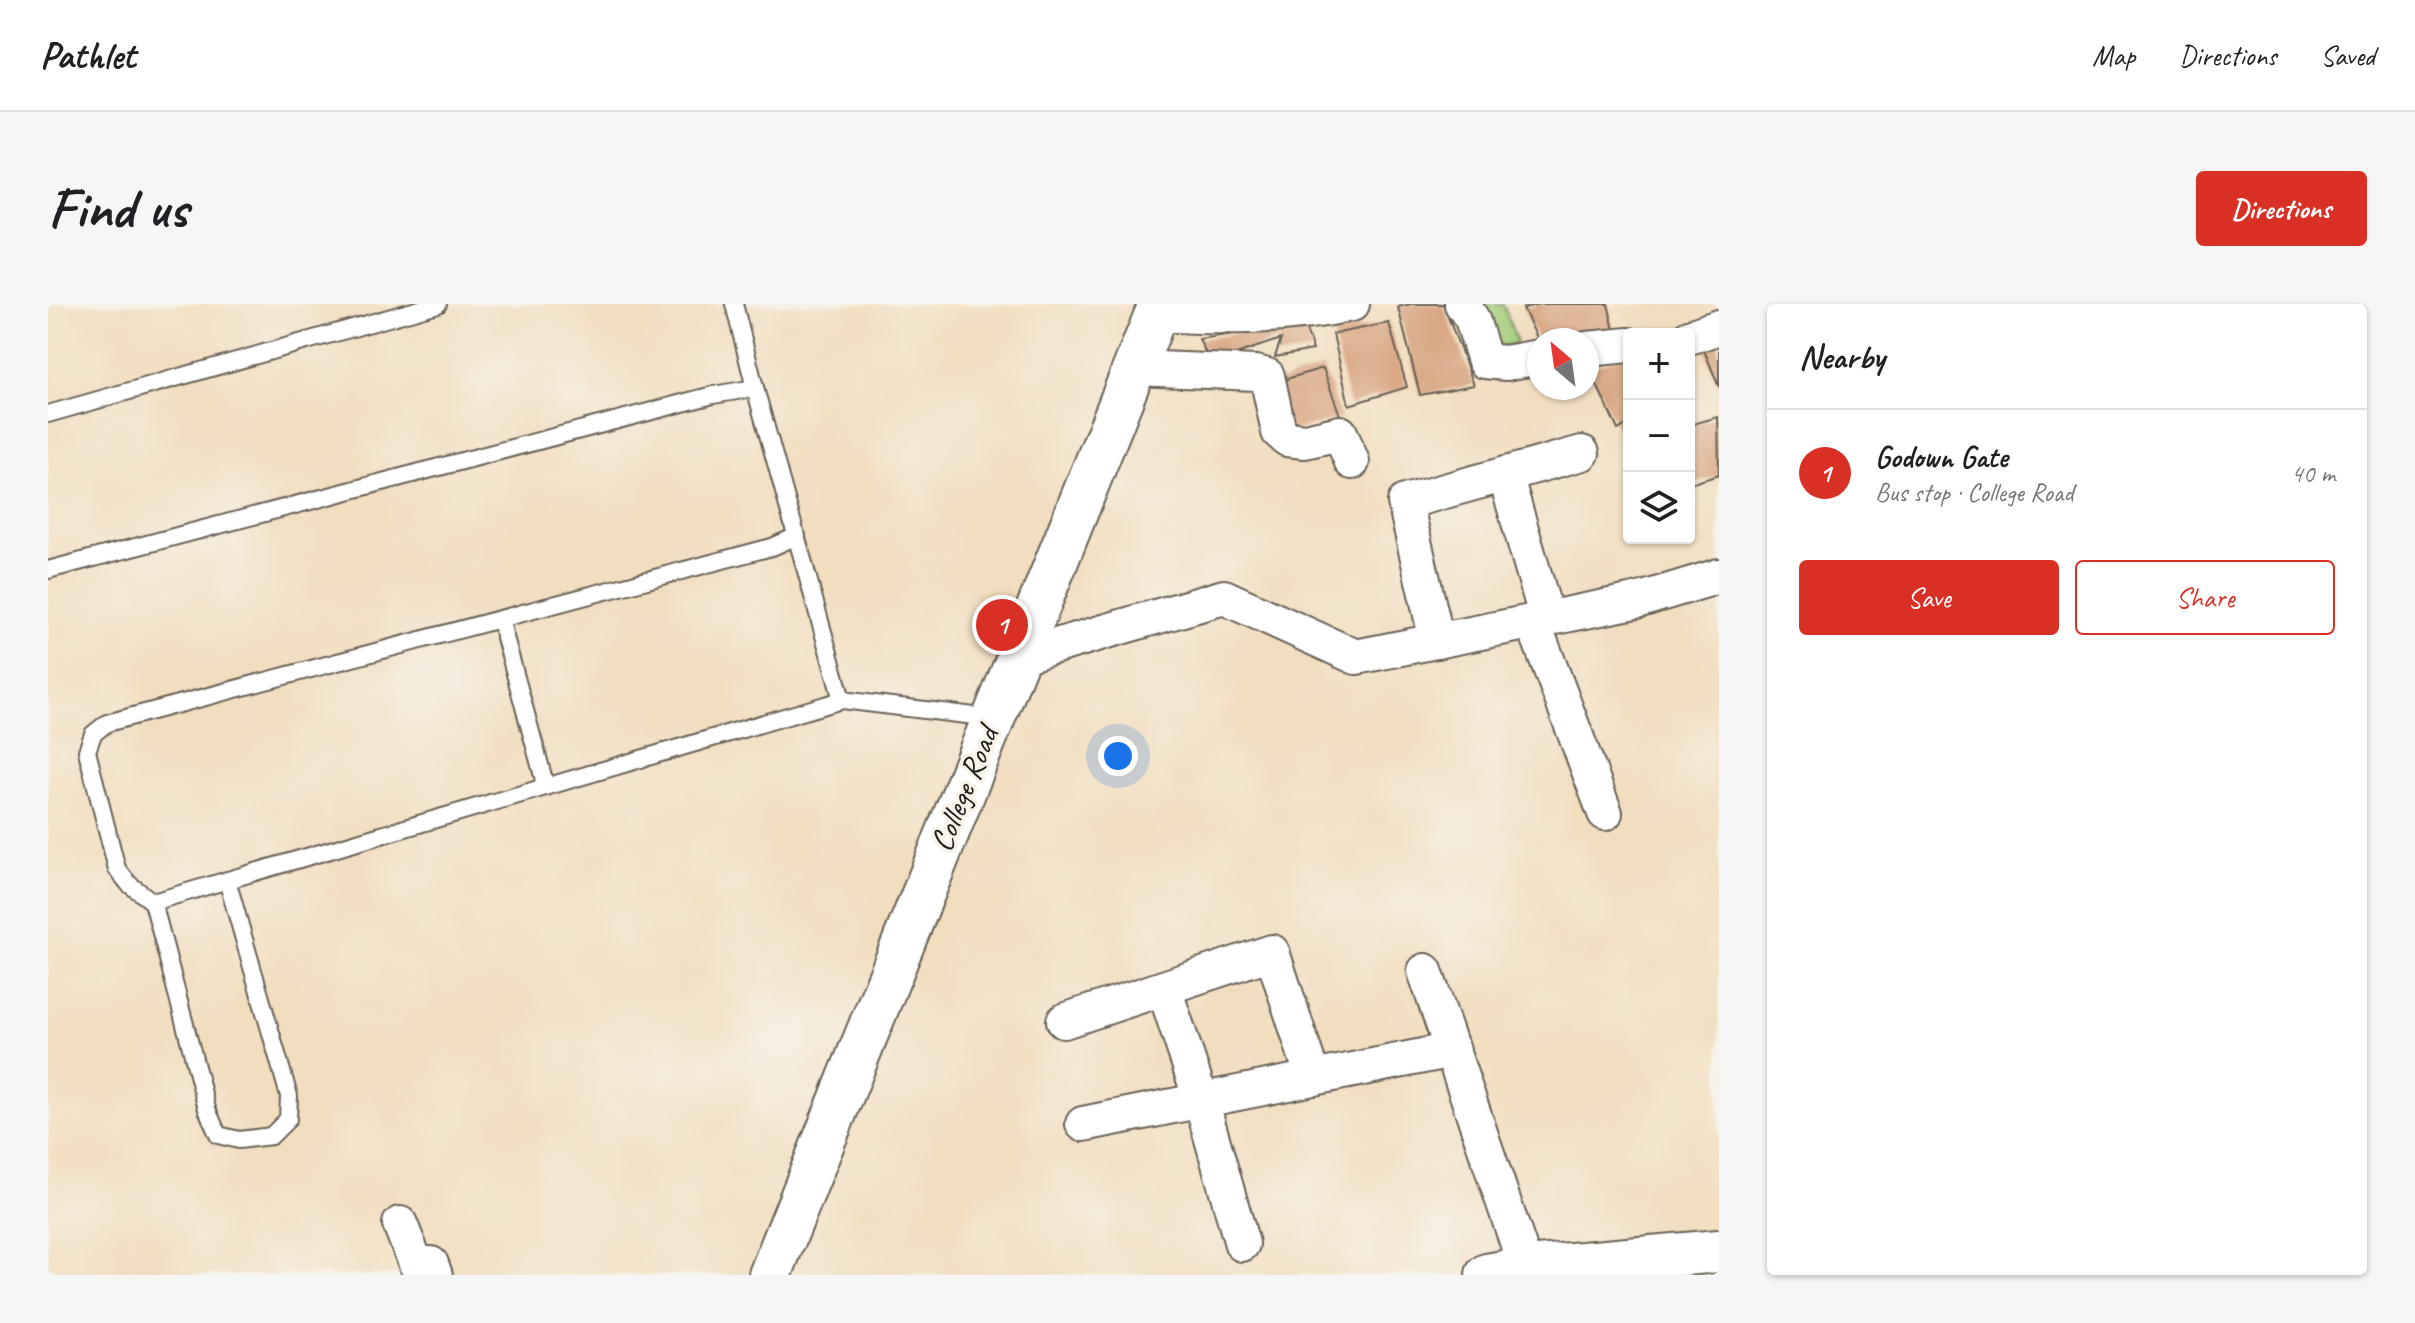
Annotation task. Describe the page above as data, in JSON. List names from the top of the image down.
{
  "streets": {
    "street": ["College Road"]
  },
  "north": "top left",
  "page": {
    "header": "Pathlet",
    "nav": ["Map", "Directions", "Saved"],
    "buttons": [
      "Directions",
      ["Save", "Share"]
    ],
    "title": "Find us",
    "heading": "Nearby",
    "map_buttons": ["+", "−"],
    "list": [
      {
        "mark": "1",
        "name": "Godown Gate",
        "note": "Bus stop · College Road",
        "value": "40 m"
      }
    ],
    "pins": "1"
  }
}
